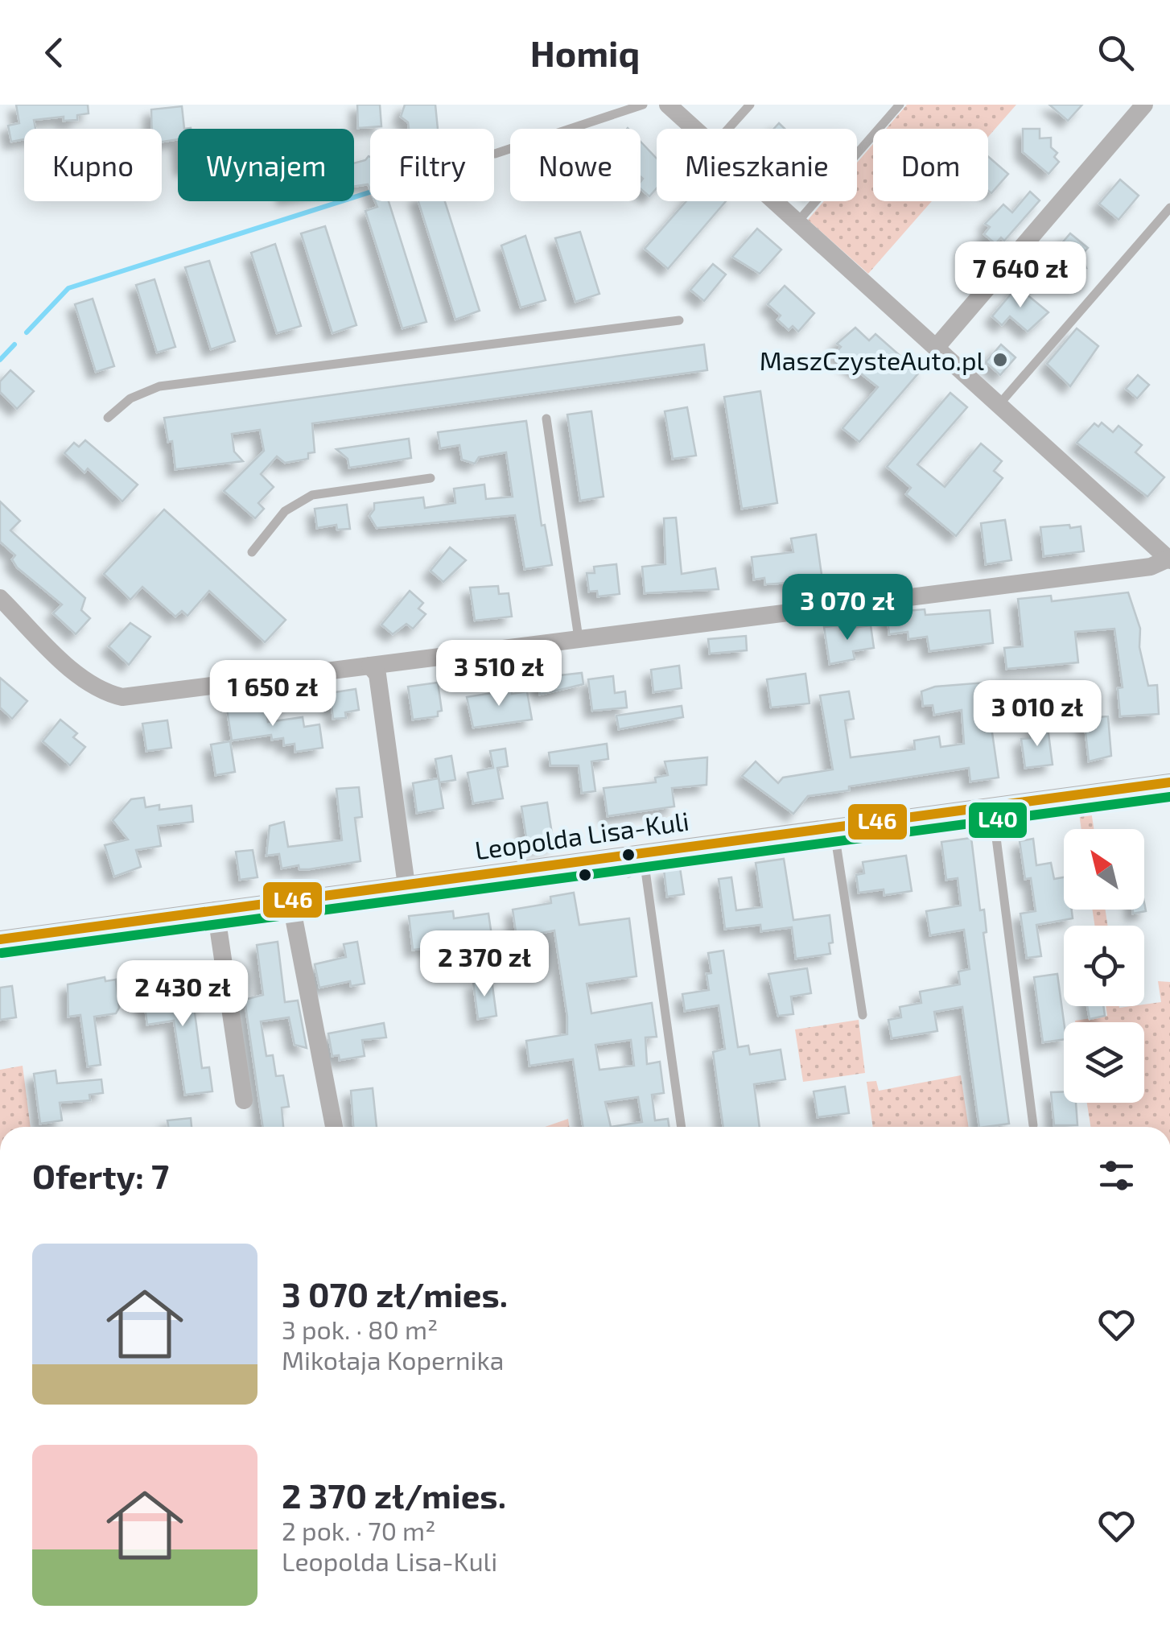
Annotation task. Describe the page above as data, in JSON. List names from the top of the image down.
{
  "streets": {
    "street": ["Leopolda Lisa-Kuli"]
  },
  "places": ["MaszCzysteAuto.pl"],
  "lines": ["transit line L46", "transit line L40"],
  "north": "top left",
  "page": {
    "header": "Homiq",
    "chip": [
      "Kupno",
      "Wynajem",
      "Filtry",
      "Nowe",
      "Mieszkanie",
      "Dom"
    ],
    "price": [
      "7 640 zł",
      "3 070 zł",
      "3 510 zł",
      "1 650 zł",
      "3 010 zł",
      "2 370 zł",
      "2 430 zł"
    ],
    "heading": "Oferty: 7",
    "list": [
      {
        "name": "3 070 zł/mies.",
        "note": "3 pok. · 80 m² · Mikołaja Kopernika"
      },
      {
        "name": "2 370 zł/mies.",
        "note": "2 pok. · 70 m² · Leopolda Lisa-Kuli"
      }
    ]
  }
}
